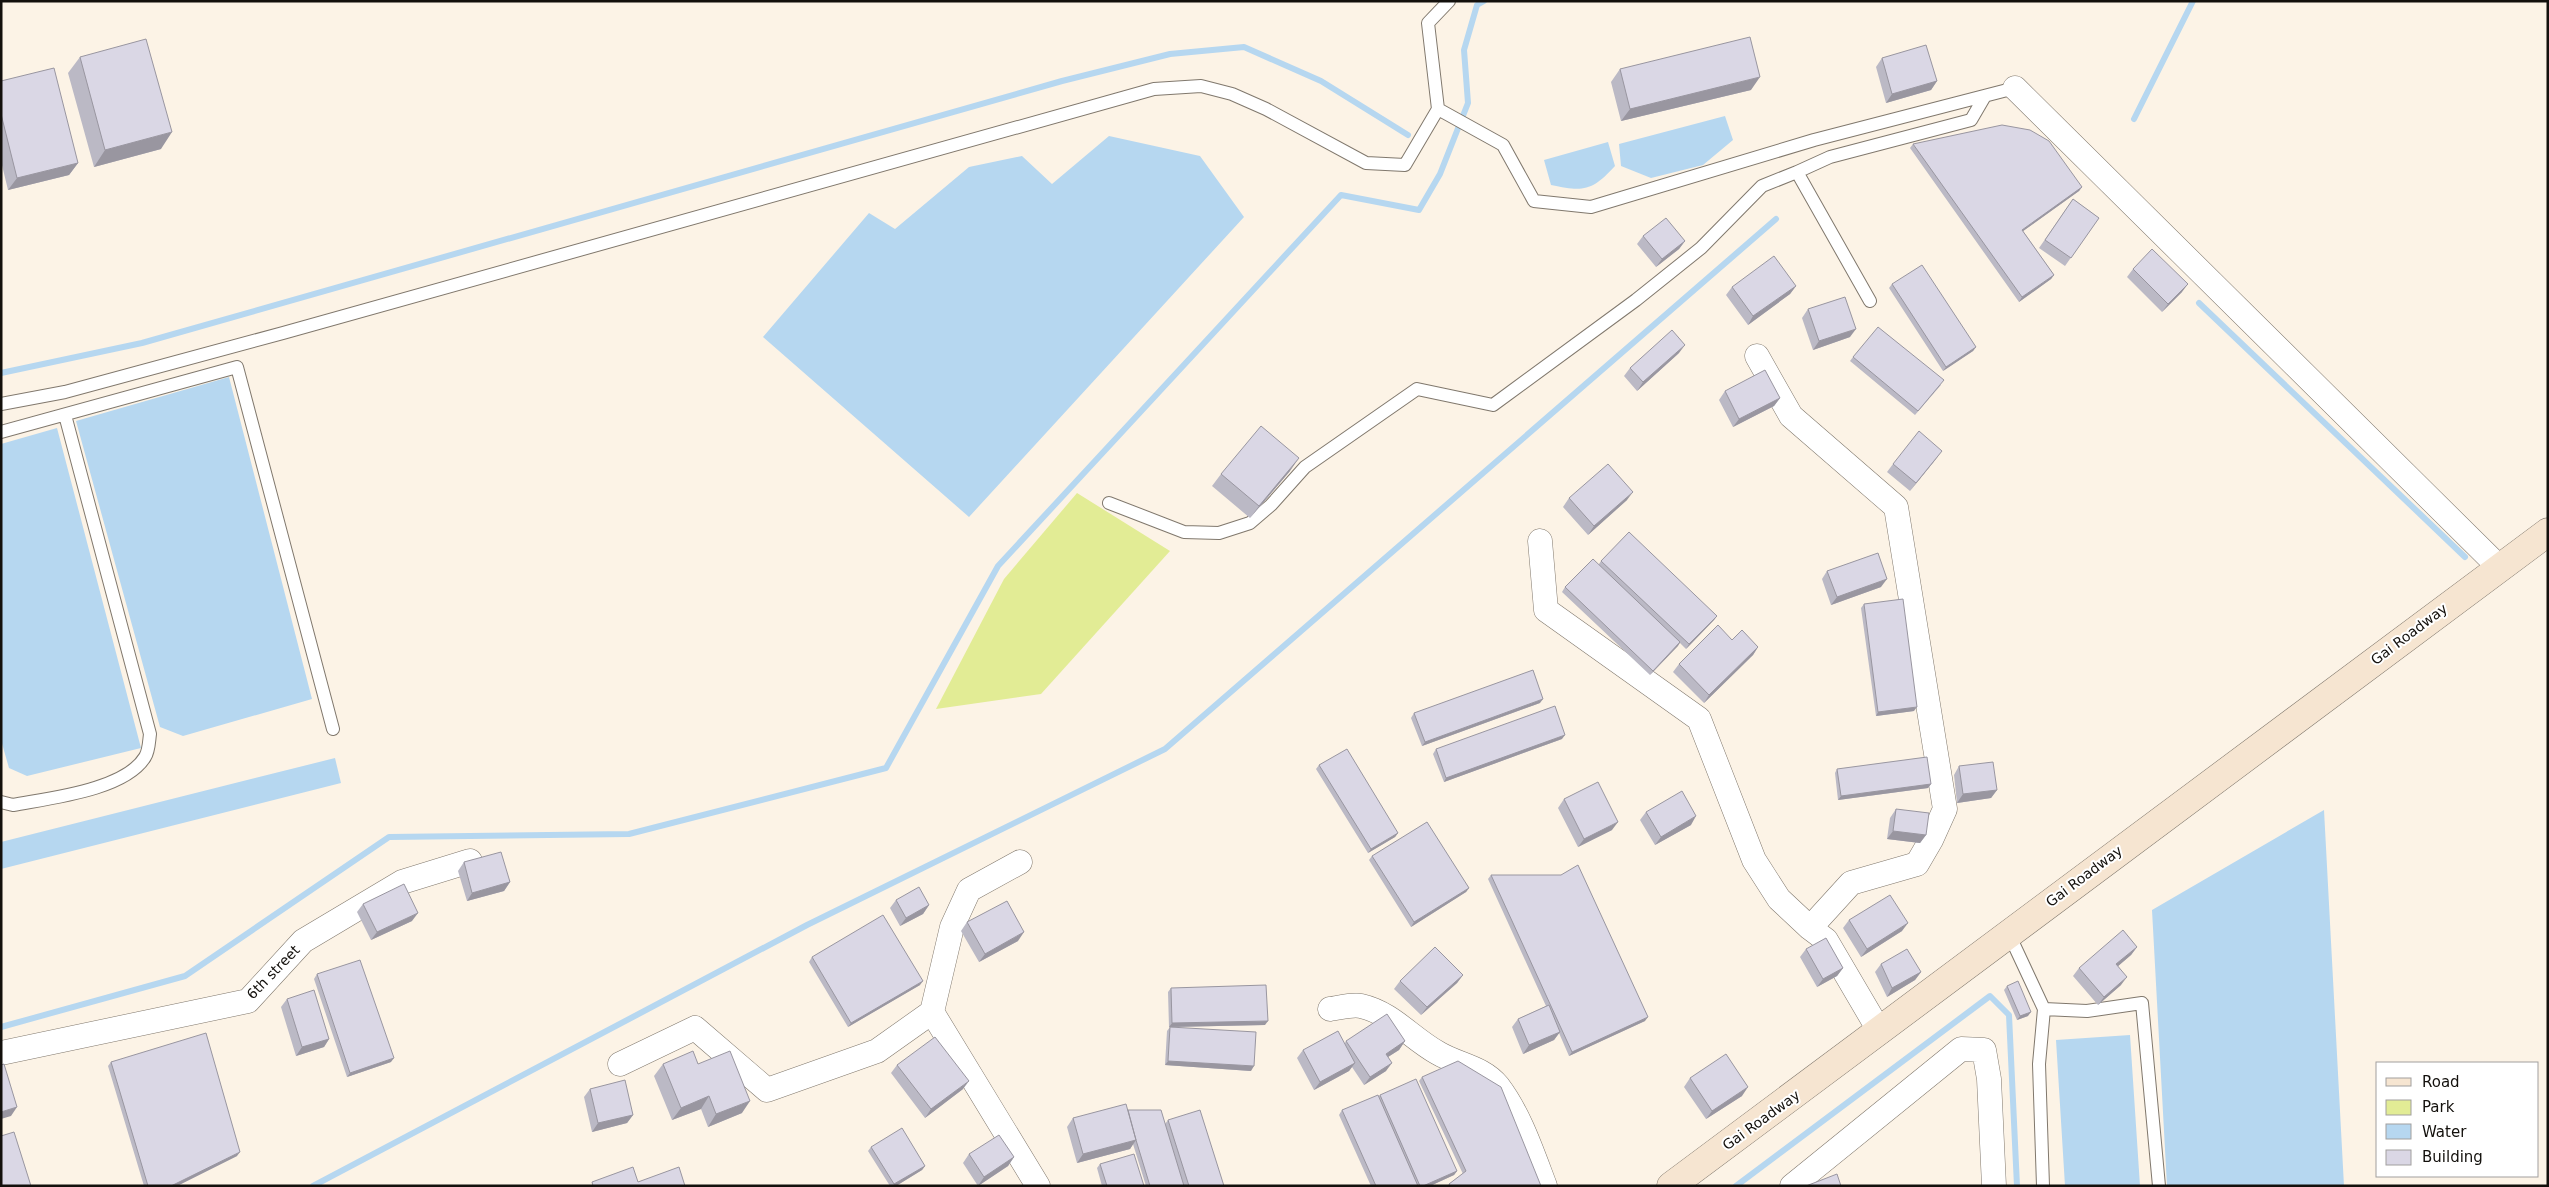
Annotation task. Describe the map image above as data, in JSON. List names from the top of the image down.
{
  "streets": {
    "main road": ["Gai Roadway"],
    "street": ["6th street"]
  },
  "legend": [
    "Road",
    "Park",
    "Water",
    "Building"
  ]
}
